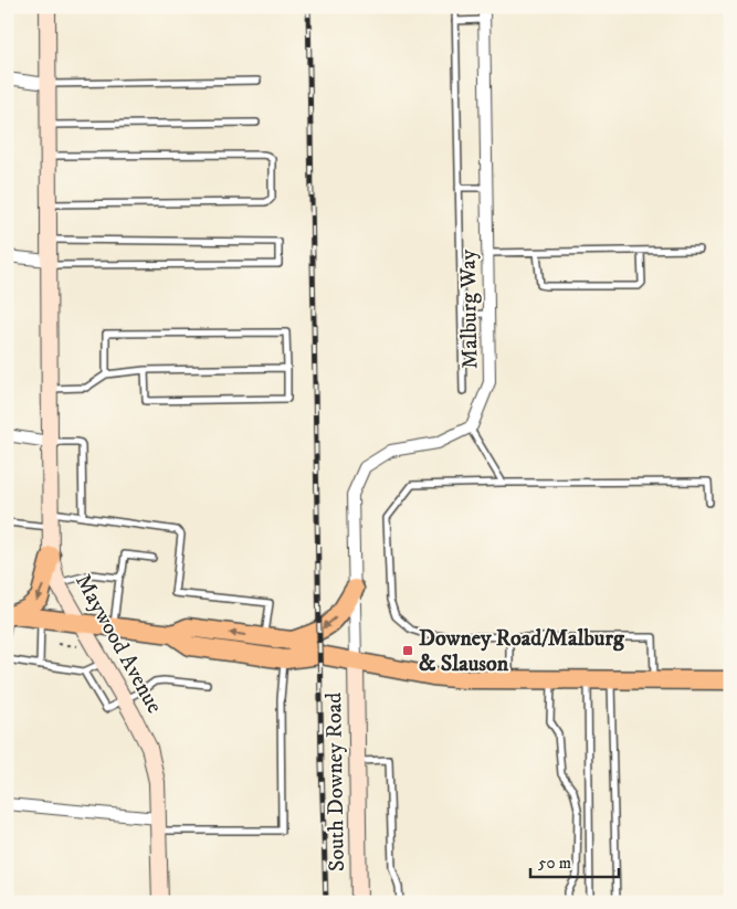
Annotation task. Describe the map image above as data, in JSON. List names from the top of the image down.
{
  "streets": {
    "street": ["Malburg Way", "Maywood Avenue", "South Downey Road"]
  },
  "places": {
    "transit": ["Downey Road/Malburg & Slauson"]
  },
  "scale_bar": "50 m"
}
